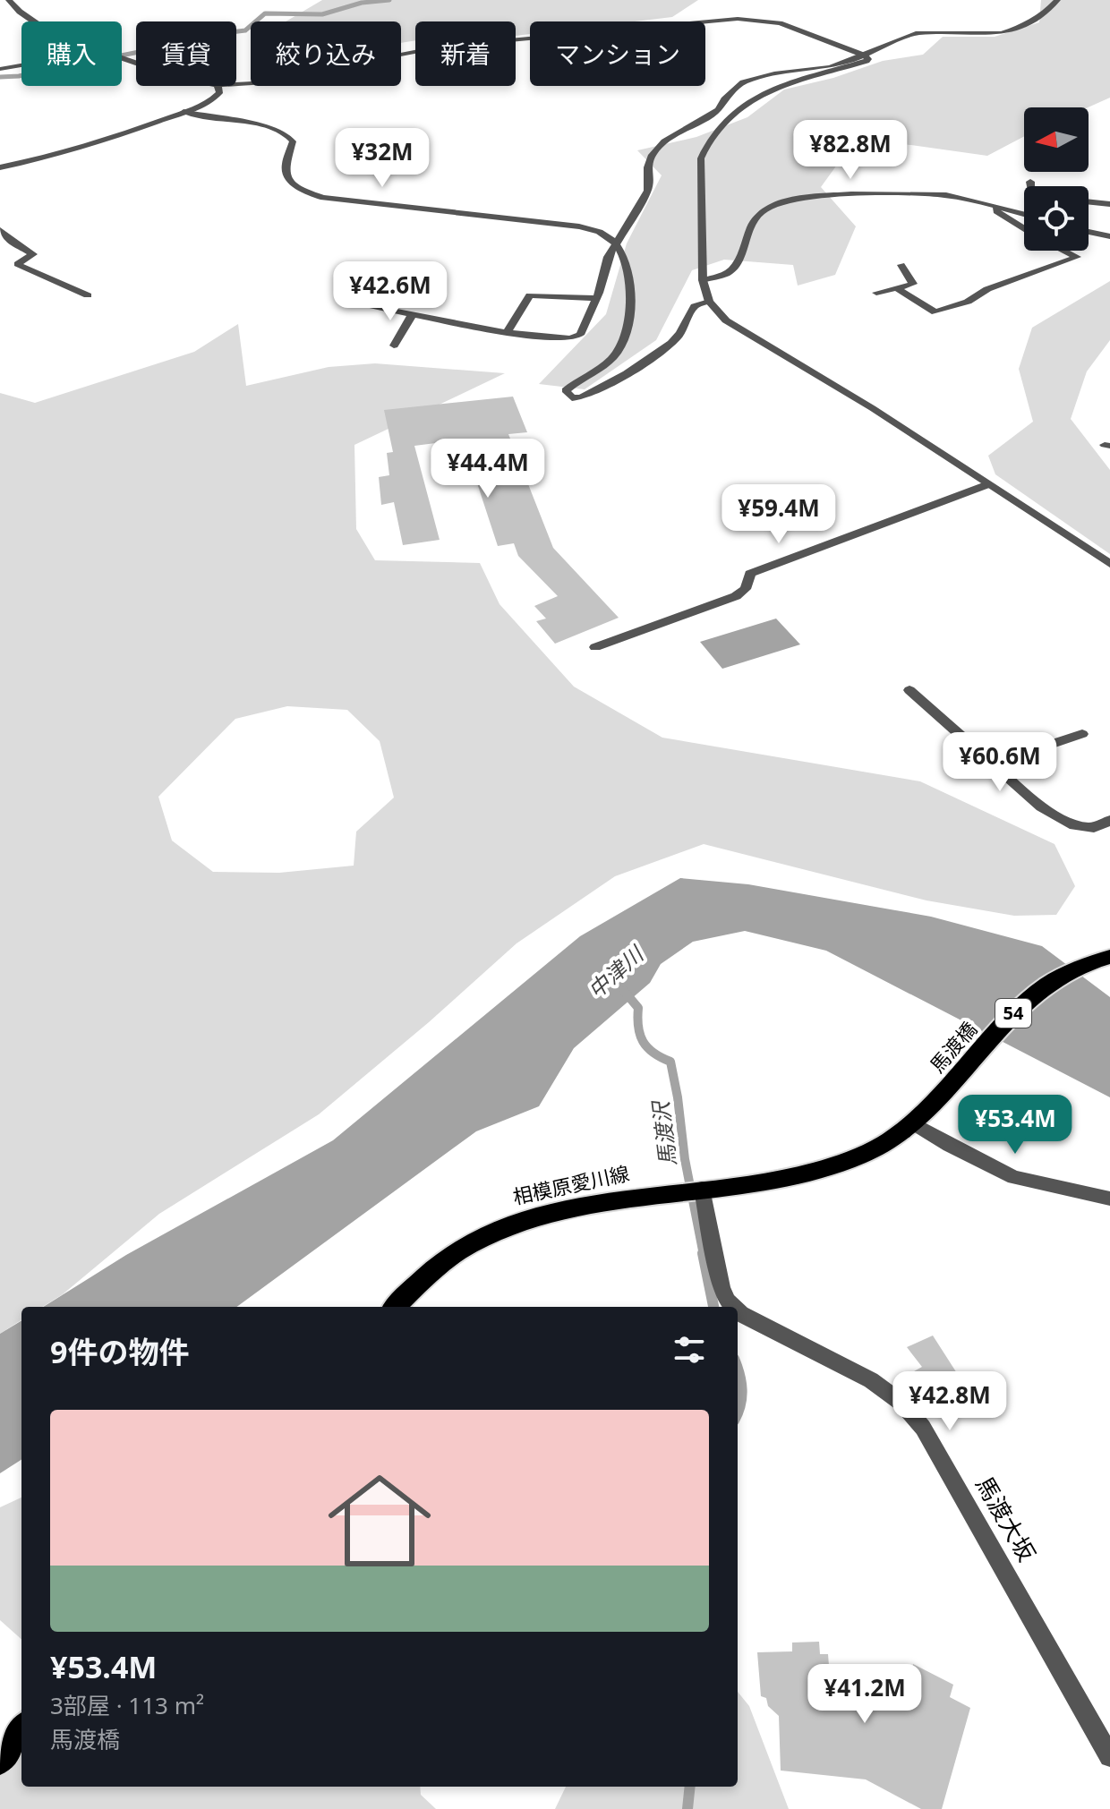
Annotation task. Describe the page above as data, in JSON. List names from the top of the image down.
{
  "streets": {
    "main road": ["54", "馬渡橋", "相模原愛川線"],
    "street": ["馬渡大坂"]
  },
  "crossings": [
    ["馬渡橋", "相模原愛川線"],
    ["相模原愛川線", "馬渡大坂"]
  ],
  "water": ["中津川", "馬渡沢"],
  "north": "left",
  "page": {
    "chip": [
      "購入",
      "賃貸",
      "絞り込み",
      "新着",
      "マンション"
    ],
    "price": [
      "¥82.8M",
      "¥32M",
      "¥42.6M",
      "¥44.4M",
      "¥59.4M",
      "¥60.6M",
      "¥53.4M",
      "¥42.8M",
      "¥41.2M"
    ],
    "heading": "9件の物件",
    "list": [
      {
        "name": "¥53.4M",
        "note": "3部屋 · 113 m² · 馬渡橋"
      }
    ]
  }
}
